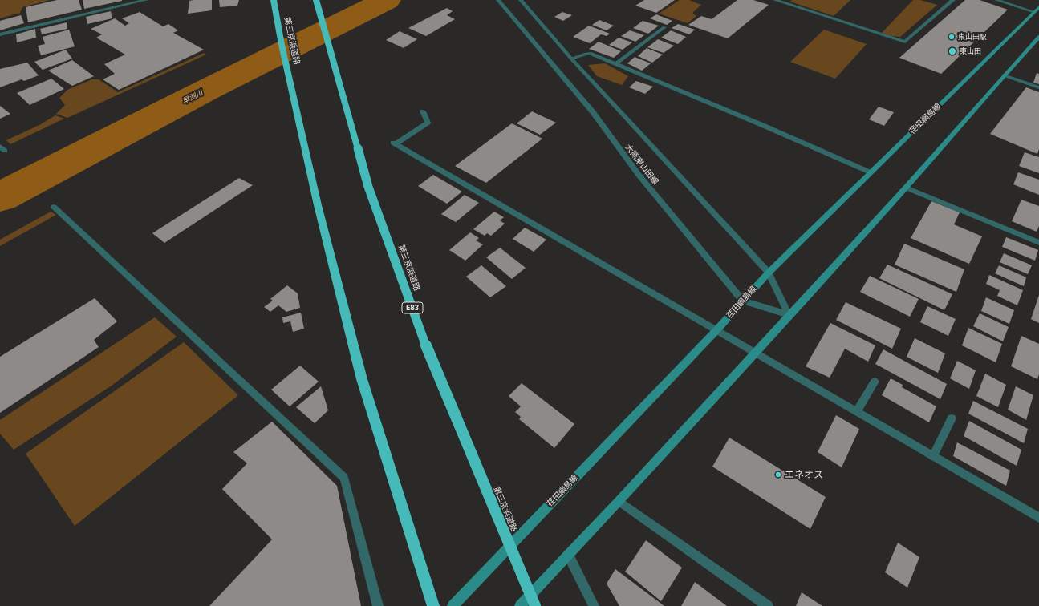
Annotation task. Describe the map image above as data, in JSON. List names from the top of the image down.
{
  "streets": {
    "highway": ["第三京浜道路", "E83"],
    "main road": ["荏田綱島線"],
    "street": ["大熊東山田線"]
  },
  "crossings": [
    ["荏田綱島線", "大熊東山田線"]
  ],
  "water": ["早渕川"],
  "places": ["東山田駅", "東山田", "エネオス"]
}
